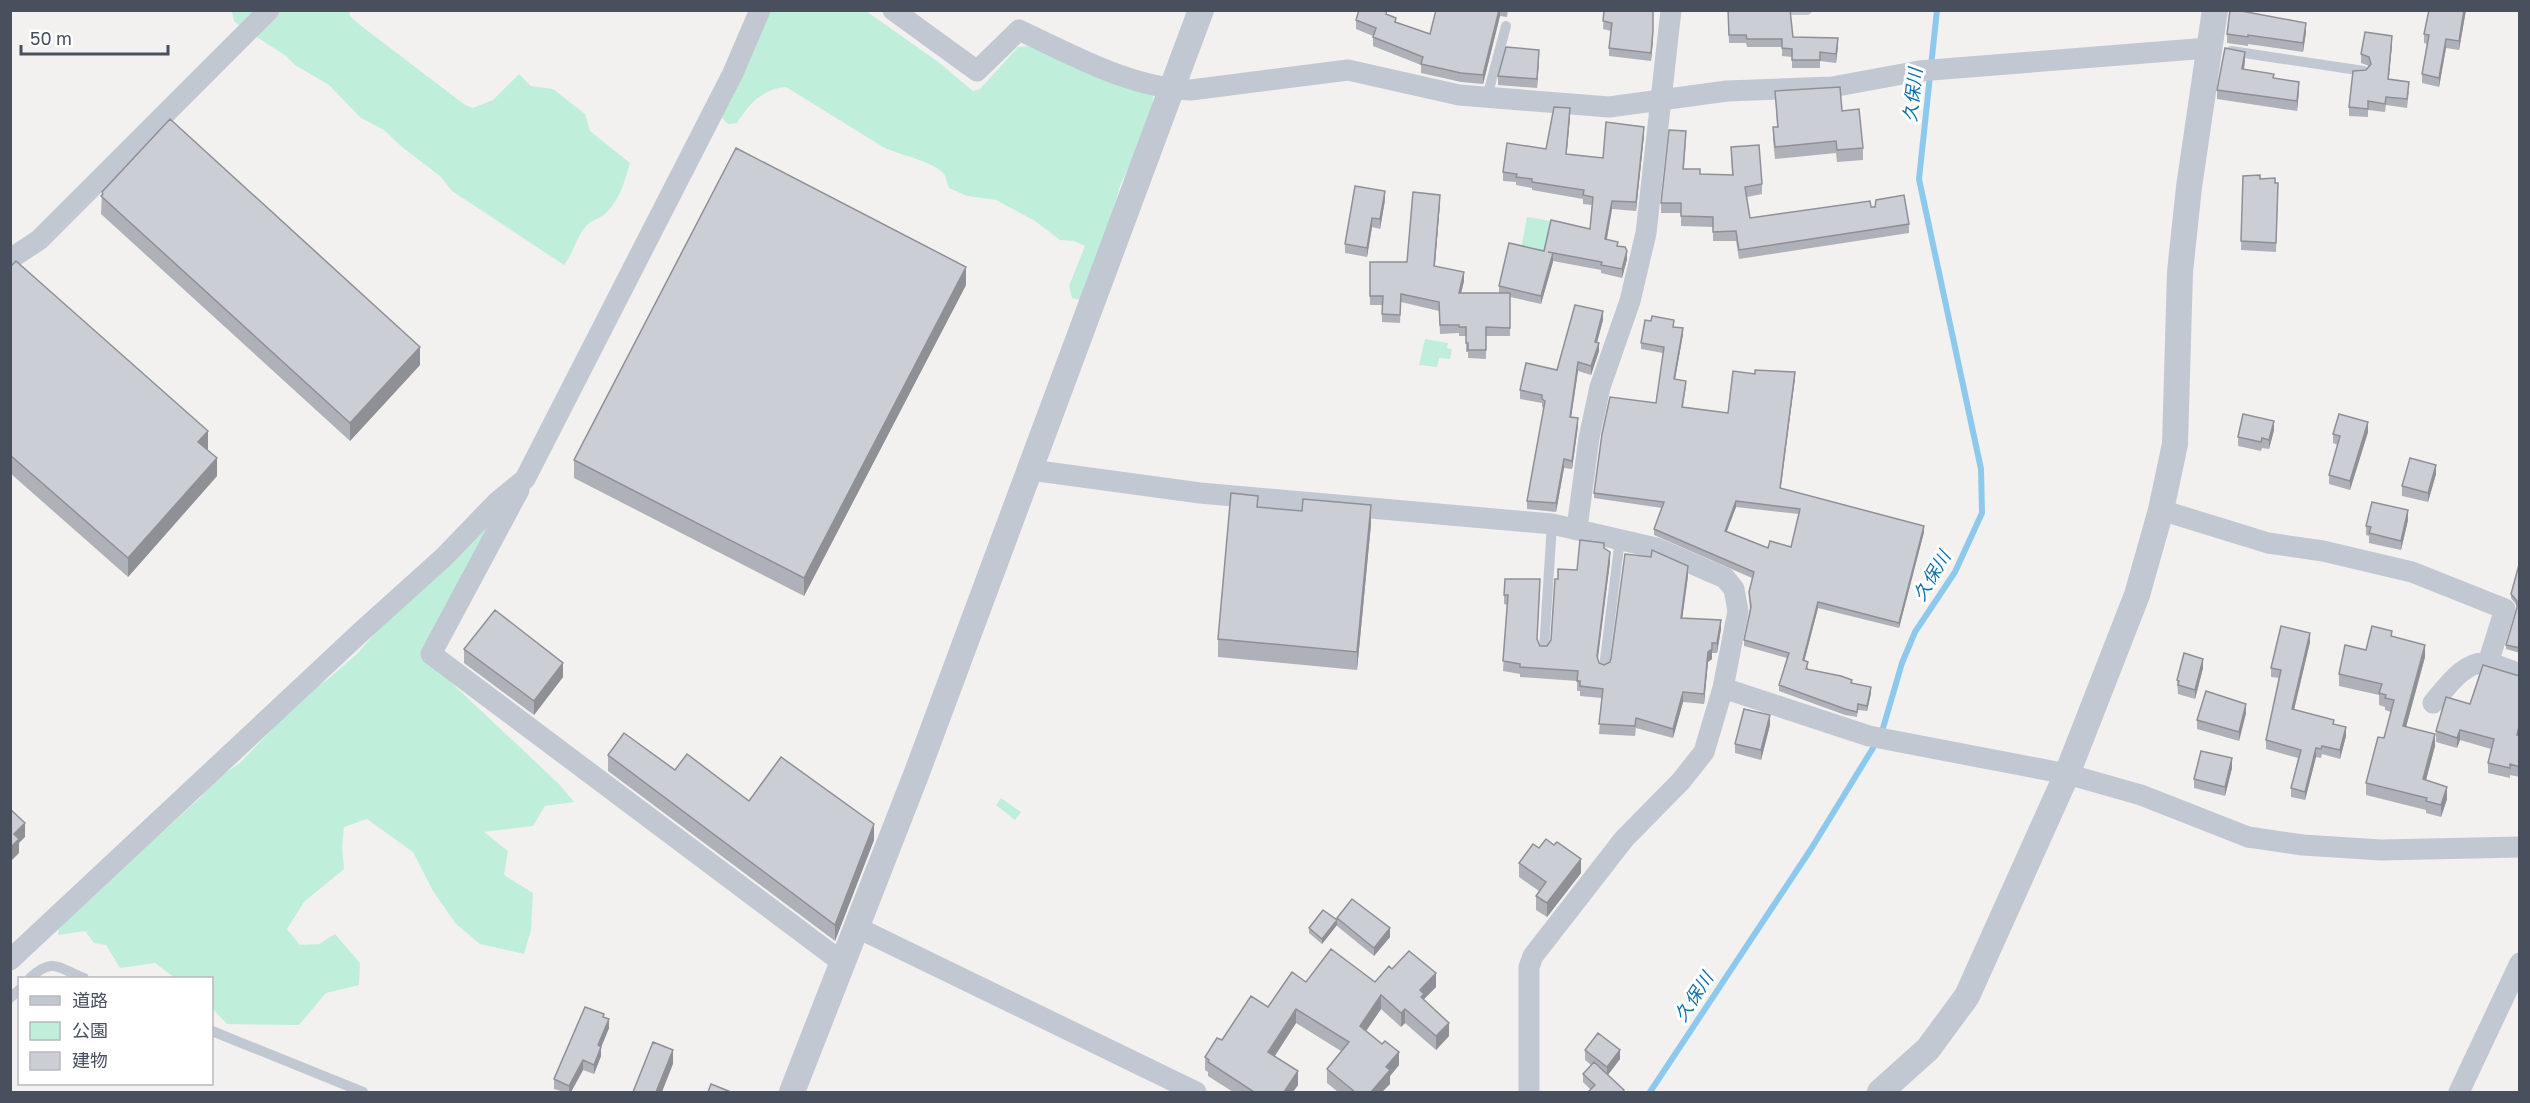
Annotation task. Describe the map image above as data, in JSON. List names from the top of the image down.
{
  "water": ["久保川"],
  "legend": ["道路", "公園", "建物"],
  "scale_bar": "50 m"
}
